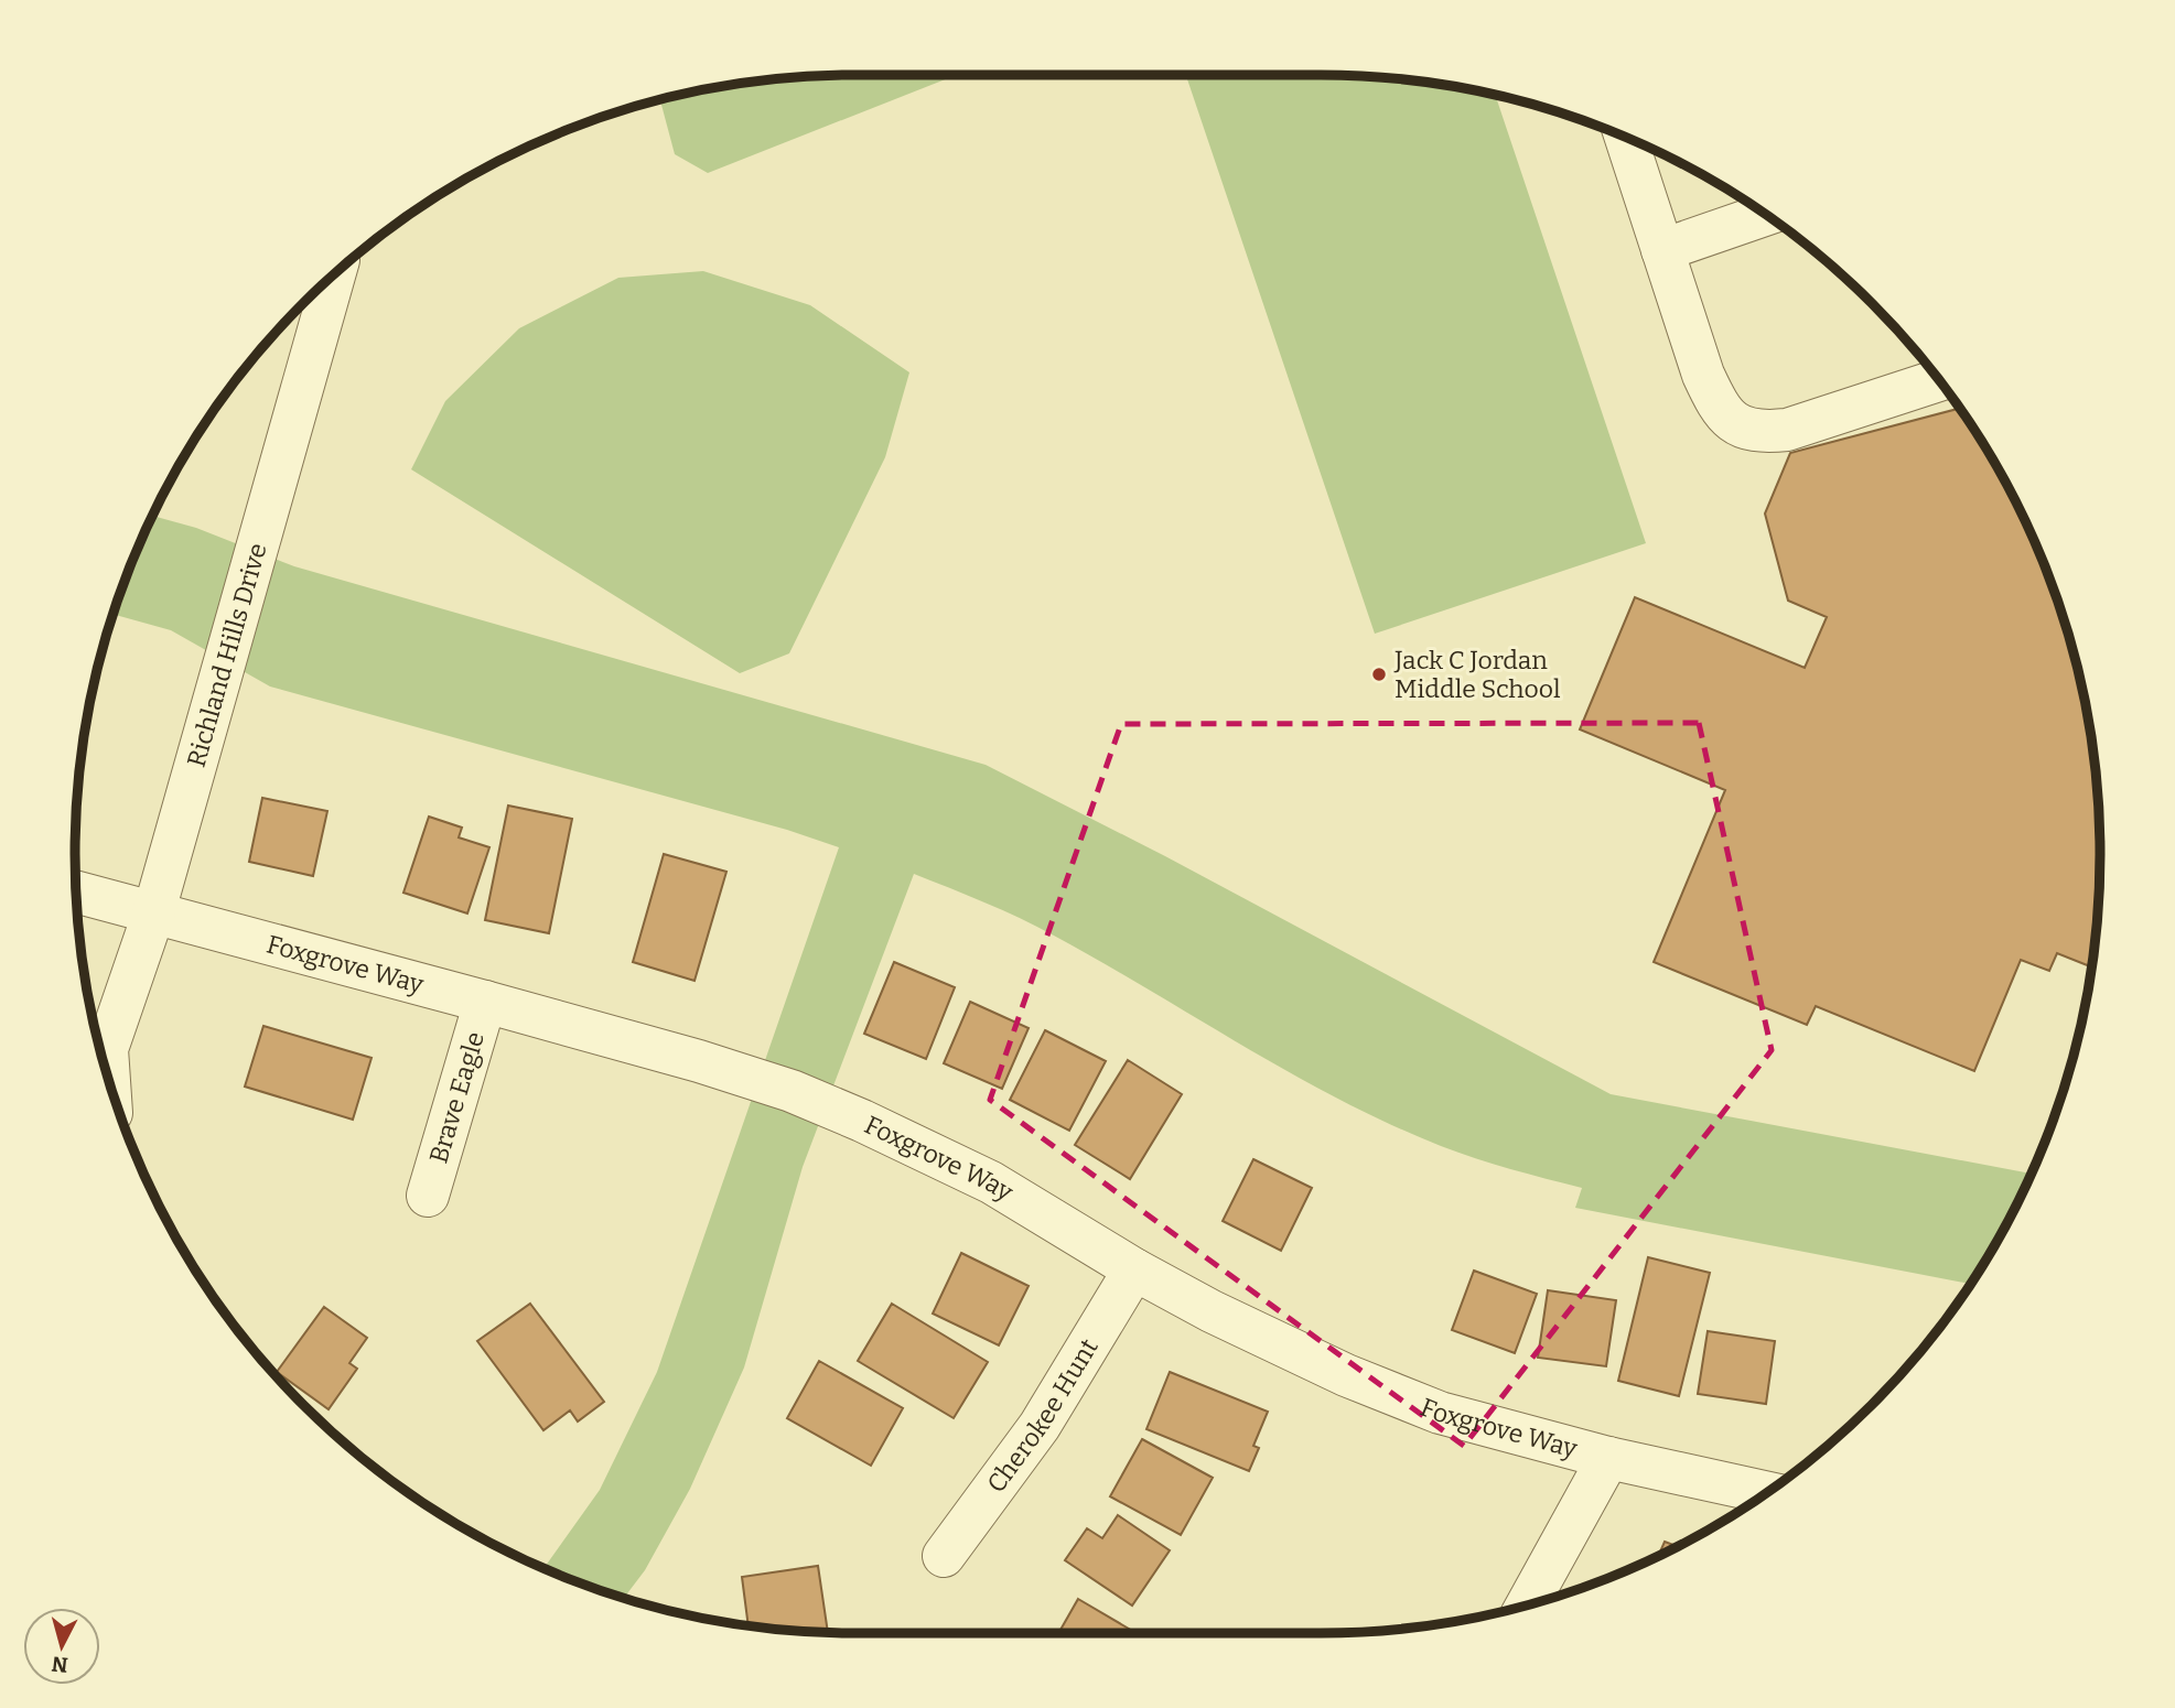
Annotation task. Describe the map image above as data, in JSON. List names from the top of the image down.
{
  "streets": {
    "street": [
      "Richland Hills Drive",
      "Foxgrove Way",
      "Brave Eagle",
      "Cherokee Hunt"
    ]
  },
  "crossings": [
    ["Richland Hills Drive", "Foxgrove Way"],
    ["Foxgrove Way", "Brave Eagle"],
    ["Foxgrove Way", "Cherokee Hunt"]
  ],
  "places": ["Jack C Jordan Middle School"],
  "north": "bottom"
}
